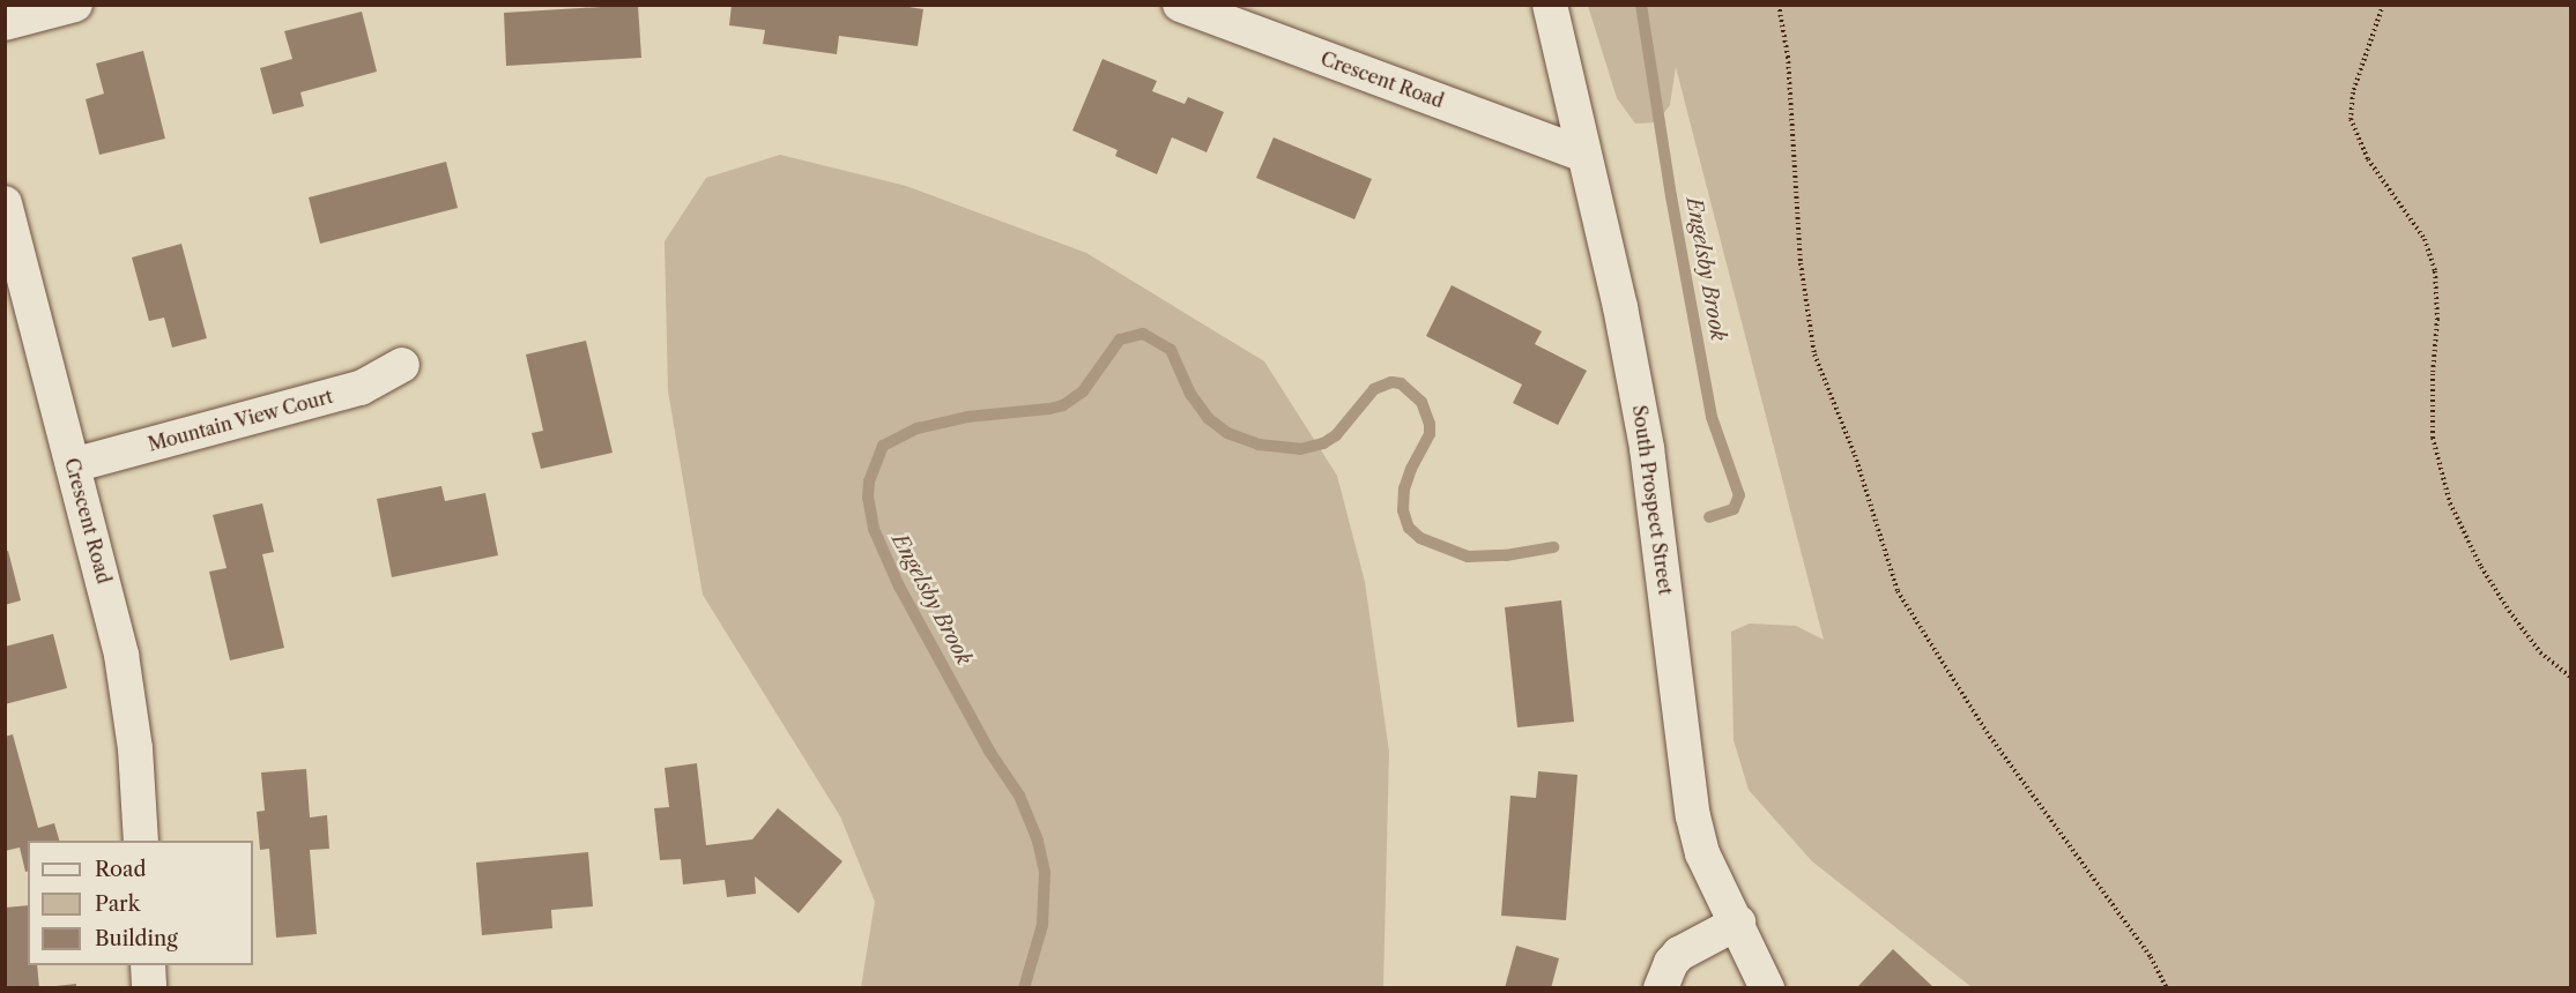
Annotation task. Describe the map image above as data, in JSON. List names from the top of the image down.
{
  "streets": {
    "street": ["Crescent Road", "Mountain View Court", "South Prospect Street"]
  },
  "crossings": [
    ["Crescent Road", "Mountain View Court"],
    ["Crescent Road", "South Prospect Street"]
  ],
  "water": ["Engelsby Brook"],
  "legend": ["Road", "Park", "Building"]
}
